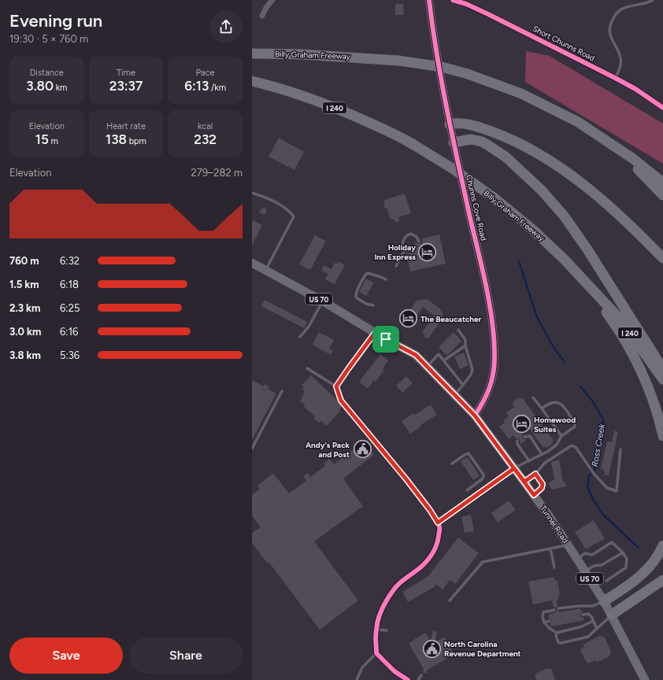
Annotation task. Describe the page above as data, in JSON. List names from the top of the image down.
{
  "streets": {
    "highway": ["Billy Graham Freeway", "I 240"],
    "main road": ["Chunns Cove Road", "US 70", "Tunnel Road"],
    "street": ["Short Chunns Road"]
  },
  "crossings": [
    ["Chunns Cove Road", "Tunnel Road"]
  ],
  "water": ["Ross Creek"],
  "places": {
    "hotel": ["Holiday Inn Express", "The Beaucatcher", "Homewood Suites"],
    "public building": ["Andy's Pack and Post", "North Carolina Revenue Department"]
  },
  "page": {
    "heading": ["Evening run", "19:30 · 5 × 760 m"],
    "stats": [
      ["Distance", "3.80 km"],
      ["Time", "23:37"],
      ["Pace", "6:13 /km"],
      ["Elevation", "15 m"],
      ["Heart rate", "138 bpm"],
      ["kcal", "232"]
    ],
    "chart": ["Elevation", "279–282 m"],
    "list": [
      {
        "name": "760 m",
        "note": "6:32"
      },
      {
        "name": "1.5 km",
        "note": "6:18"
      },
      {
        "name": "2.3 km",
        "note": "6:25"
      },
      {
        "name": "3.0 km",
        "note": "6:16"
      },
      {
        "name": "3.8 km",
        "note": "5:36"
      }
    ],
    "buttons": ["Save", "Share"]
  }
}
